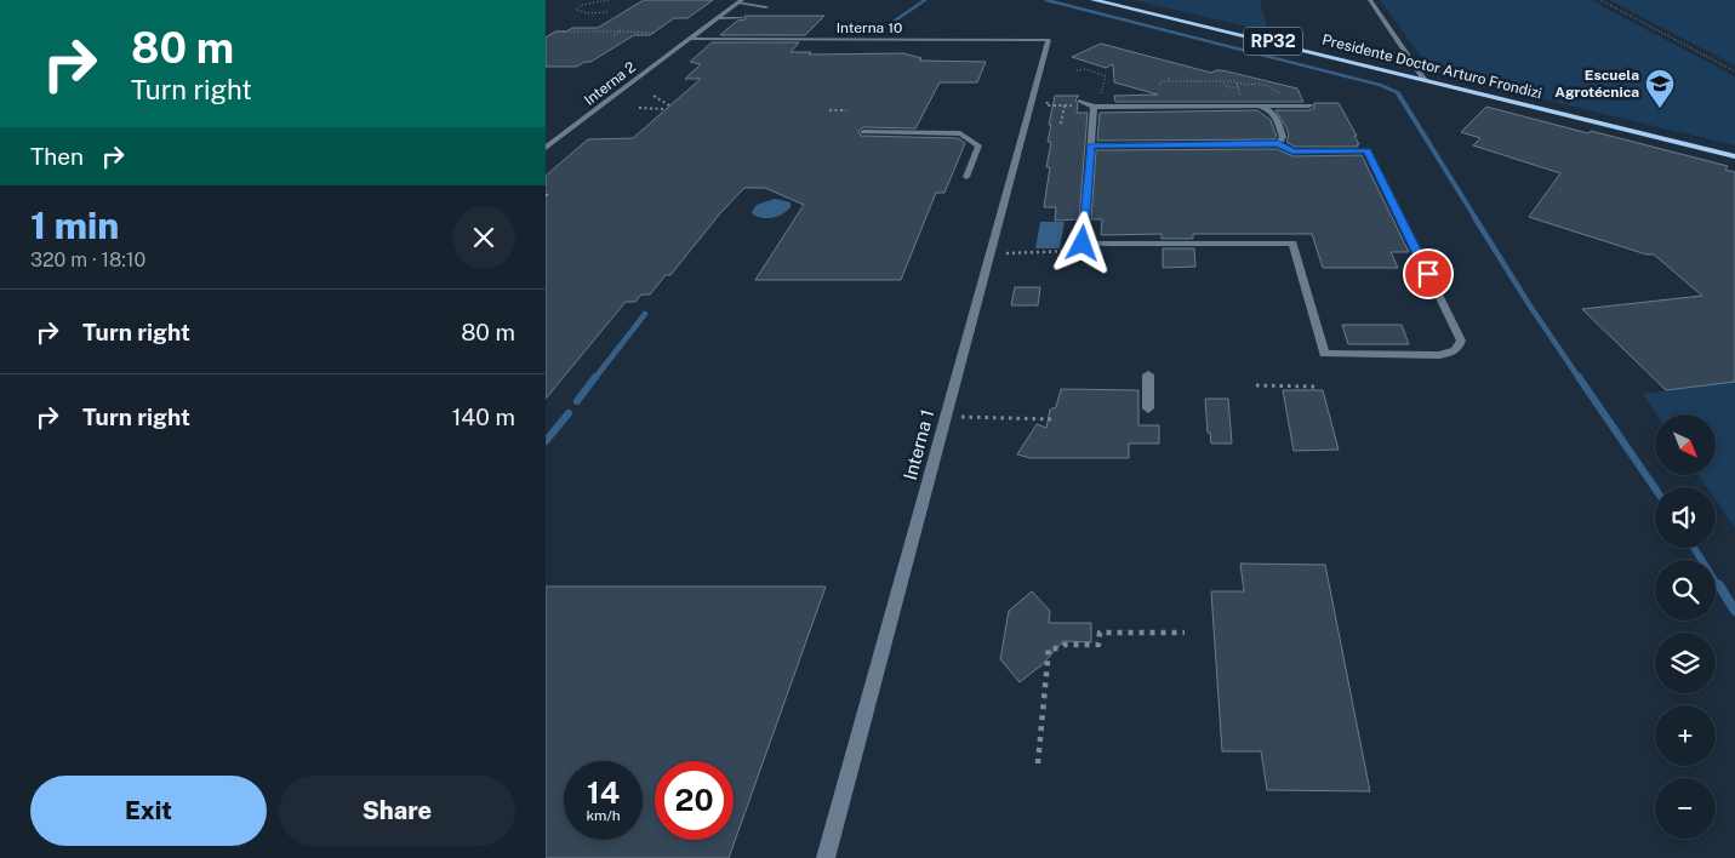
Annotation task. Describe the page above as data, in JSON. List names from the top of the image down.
{
  "streets": {
    "main road": ["RP32", "Presidente Doctor Arturo Frondizi"],
    "street": ["Interna 10", "Interna 2", "Interna 1"]
  },
  "crossings": [
    ["Interna 10", "Interna 2"],
    ["Interna 10", "Interna 1"]
  ],
  "places": {
    "school or university": ["Escuela Agrotécnica"]
  },
  "north": "bottom right",
  "page": {
    "turn": ["80 m", "Turn right"],
    "then": "Then",
    "heading": ["1 min", "320 m · 18:10"],
    "list": [
      {
        "name": "Turn right",
        "value": "80 m"
      },
      {
        "name": "Turn right",
        "value": "140 m"
      }
    ],
    "map_buttons": ["+", "−"],
    "speed": "14 km/h",
    "limit": "20",
    "buttons": ["Exit", "Share"]
  }
}
